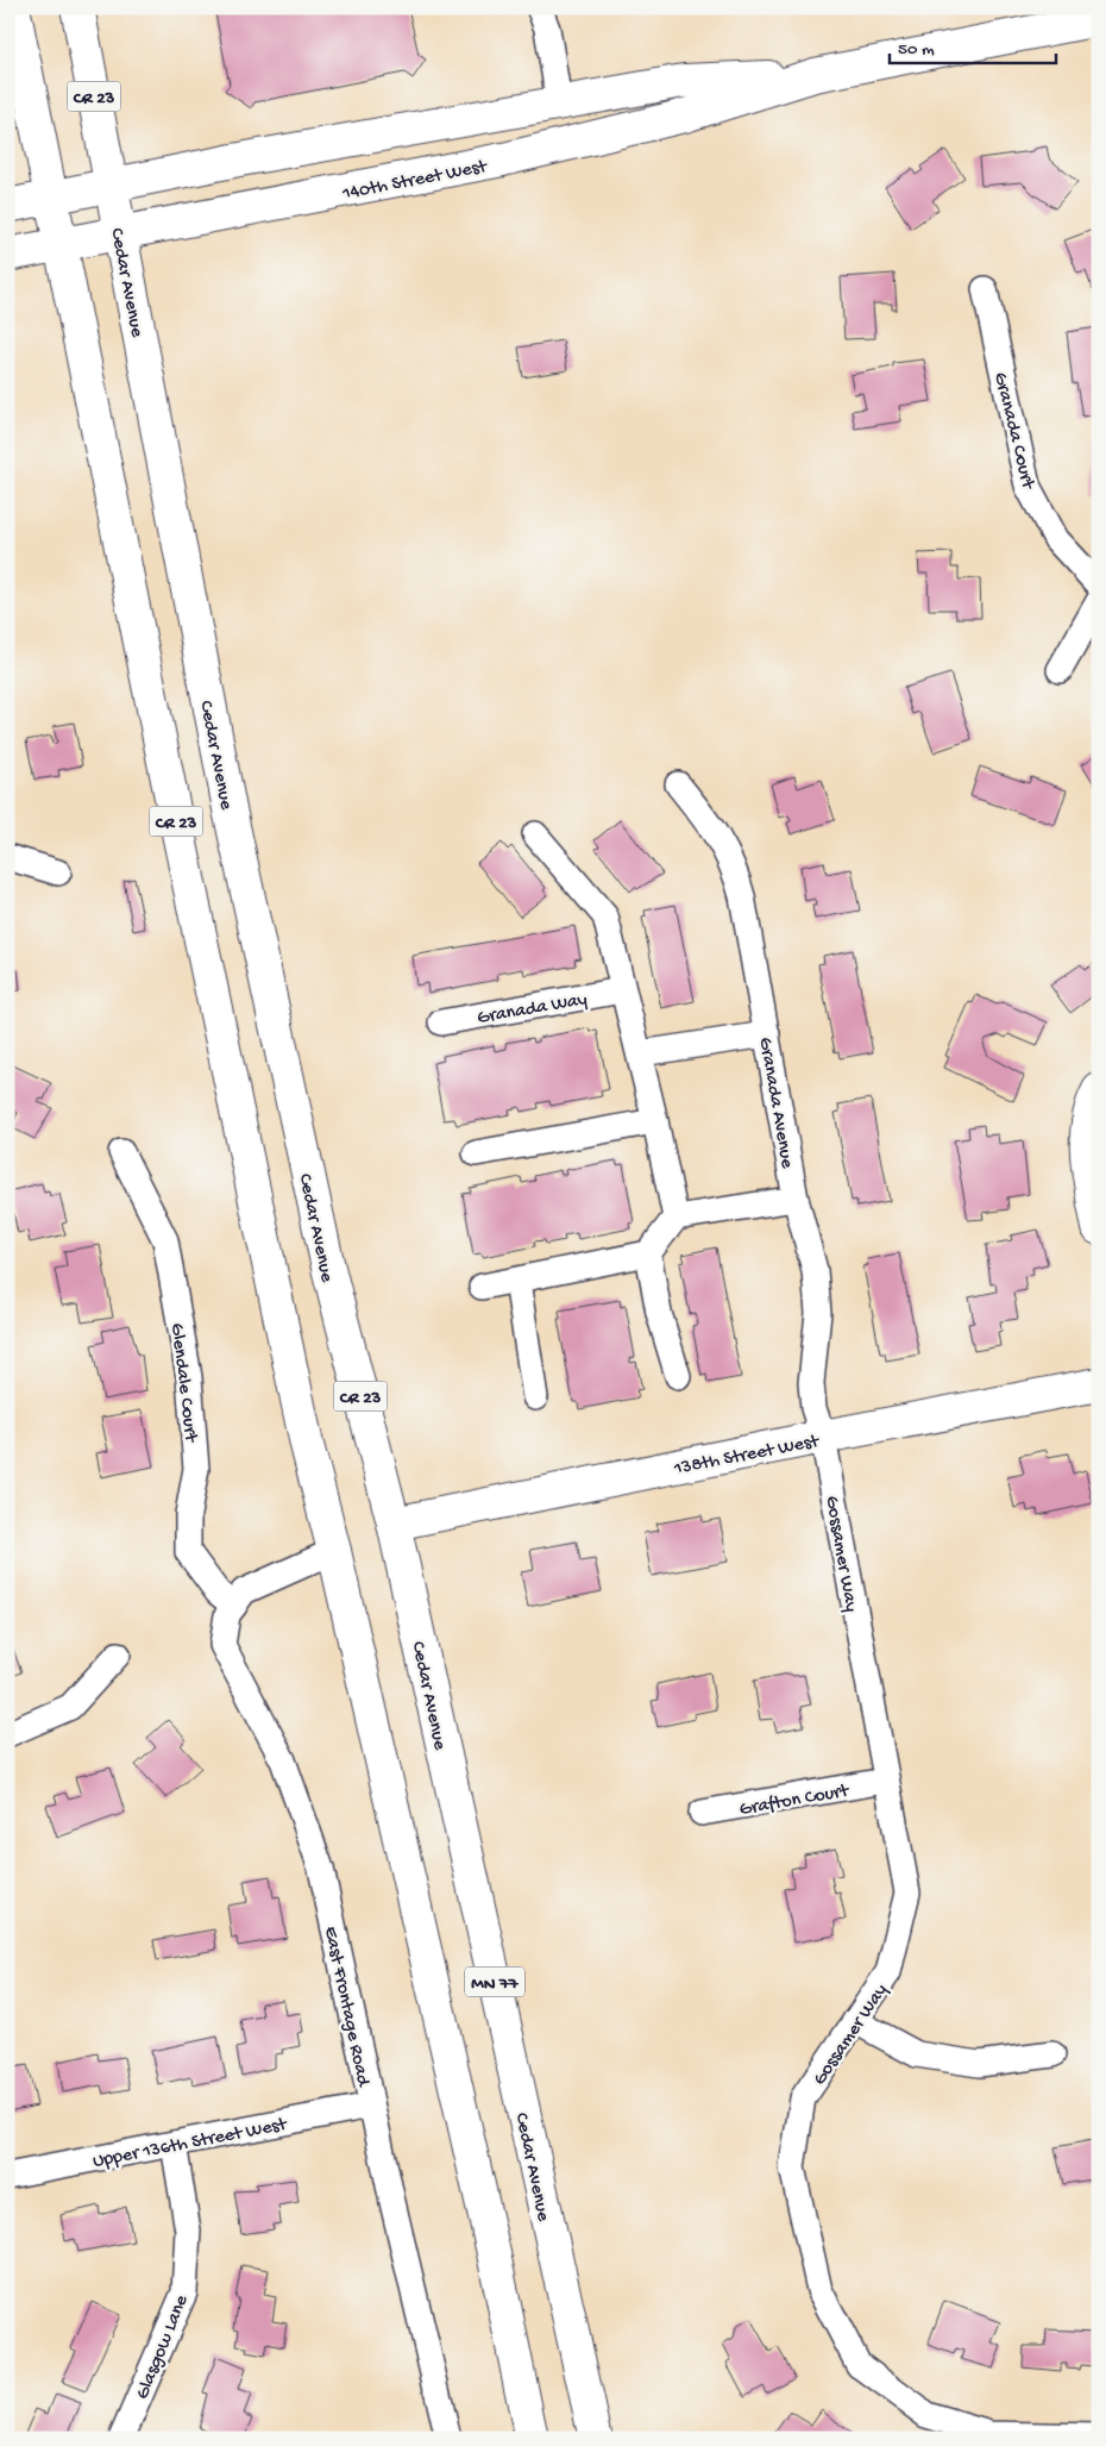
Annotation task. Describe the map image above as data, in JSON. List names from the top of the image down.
{
  "streets": {
    "main road": [
      "CR 23",
      "140th Street West",
      "Cedar Avenue",
      "138th Street West",
      "MN 77"
    ],
    "street": [
      "Granada Court",
      "Granada Way",
      "Granada Avenue",
      "Glendale Court",
      "Gossamer Way",
      "Grafton Court",
      "East Frontage Road",
      "Upper 136th Street West",
      "Glasgow Lane"
    ]
  },
  "crossings": [
    ["CR 23", "140th Street West"],
    ["140th Street West", "Cedar Avenue"],
    ["Cedar Avenue", "138th Street West"],
    ["Granada Avenue", "138th Street West"],
    ["Granada Avenue", "Gossamer Way"],
    ["Glendale Court", "East Frontage Road"],
    ["138th Street West", "Gossamer Way"],
    ["Gossamer Way", "Grafton Court"],
    ["East Frontage Road", "Upper 136th Street West"],
    ["Upper 136th Street West", "Glasgow Lane"]
  ],
  "scale_bar": "50 m"
}
